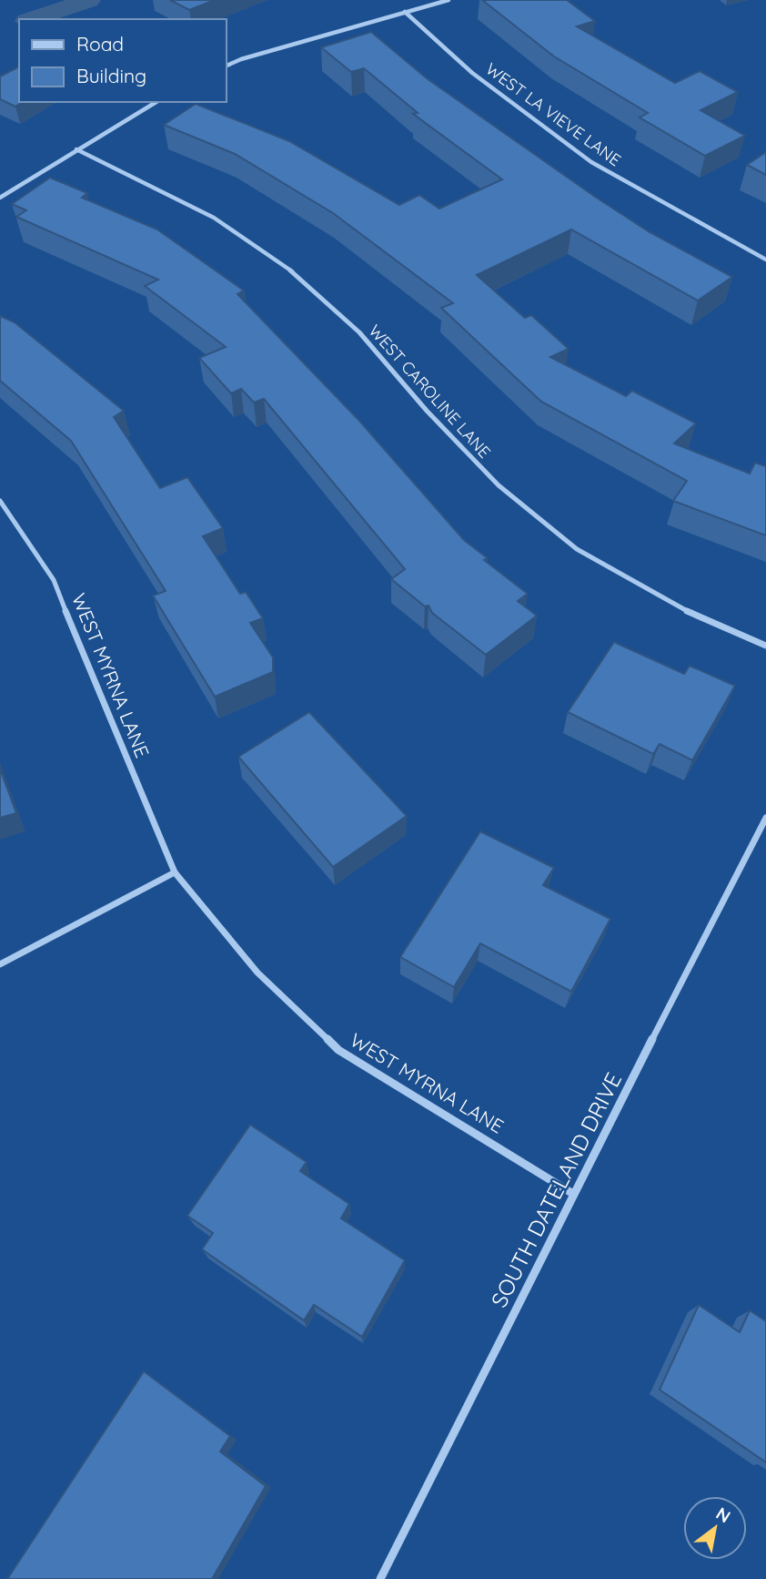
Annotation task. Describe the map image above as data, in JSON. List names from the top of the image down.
{
  "streets": {
    "street": [
      "WEST LA VIEVE LANE",
      "WEST CAROLINE LANE",
      "WEST MYRNA LANE",
      "SOUTH DATELAND DRIVE"
    ]
  },
  "crossings": [
    ["WEST MYRNA LANE", "SOUTH DATELAND DRIVE"]
  ],
  "legend": ["Road", "Building"],
  "north": "top right"
}
